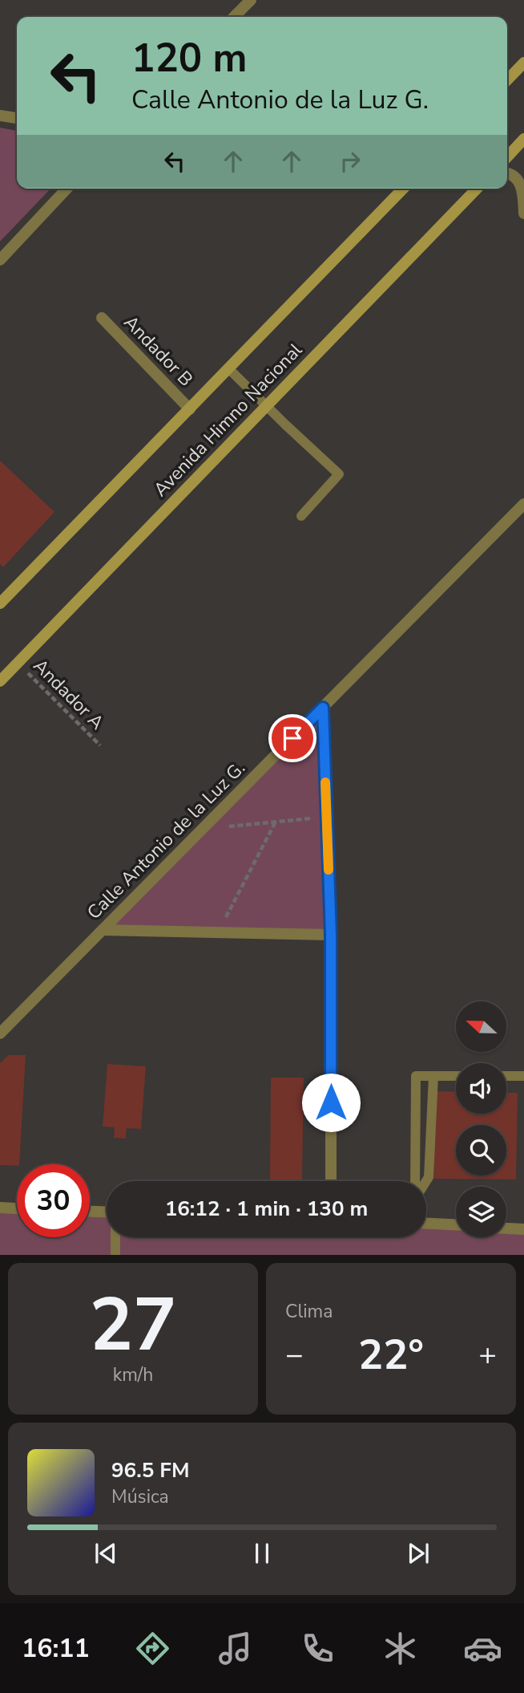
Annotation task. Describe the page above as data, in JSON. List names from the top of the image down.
{
  "streets": {
    "main road": ["Avenida Himno Nacional"],
    "street": ["Andador B", "Calle Antonio de la Luz G."],
    "path": ["Andador A"]
  },
  "crossings": [
    ["Andador B", "Avenida Himno Nacional"],
    ["Avenida Himno Nacional", "Andador A"]
  ],
  "north": "left",
  "page": {
    "turn": ["120 m", "Calle Antonio de la Luz G."],
    "limit": "30",
    "trip": "16:12 · 1 min · 130 m",
    "tile": [
      ["27", "km/h"],
      "Clima"
    ],
    "heat": ["−", "22°", "+"],
    "song": ["96.5 FM", "Música"],
    "tabs": "16:11"
  }
}
